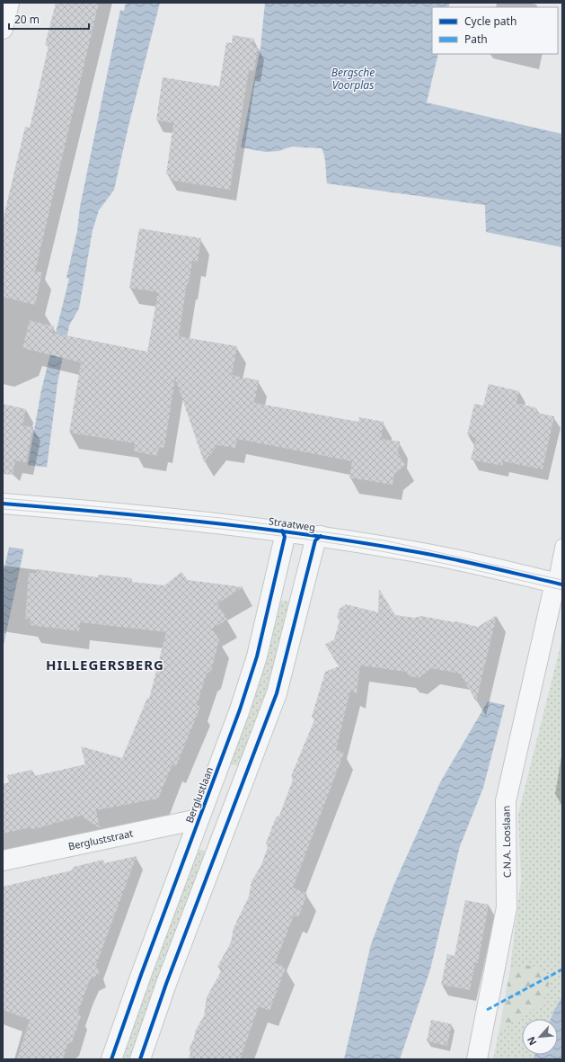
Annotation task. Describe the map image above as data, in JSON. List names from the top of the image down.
{
  "streets": {
    "street": [
      "Straatweg",
      "Berglustlaan",
      "Bergluststraat",
      "C.N.A. Looslaan"
    ]
  },
  "crossings": [
    ["Straatweg", "Berglustlaan"],
    ["Straatweg", "C.N.A. Looslaan"],
    ["Berglustlaan", "Bergluststraat"]
  ],
  "districts": ["HILLEGERSBERG"],
  "water": ["Bergsche Voorplas"],
  "legend": ["Cycle path", "Path"],
  "scale_bar": "20 m",
  "north": "bottom left"
}
